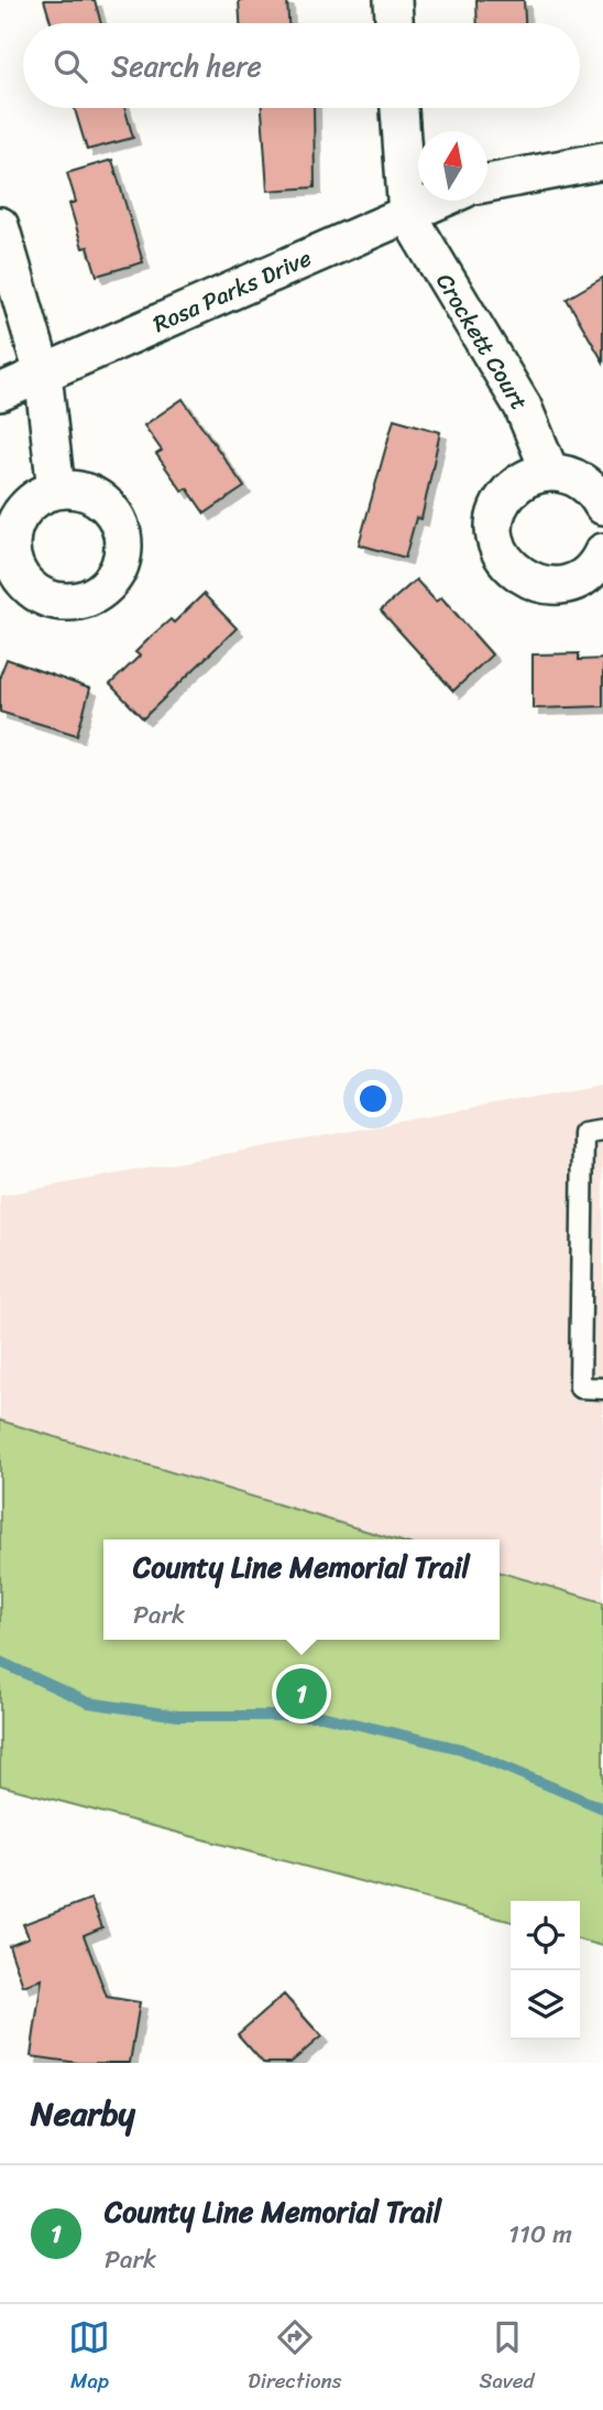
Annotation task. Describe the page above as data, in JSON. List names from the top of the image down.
{
  "streets": {
    "street": ["Rosa Parks Drive", "Crockett Court"]
  },
  "crossings": [
    ["Rosa Parks Drive", "Crockett Court"]
  ],
  "north": "top",
  "page": {
    "search": "Search here",
    "popup": ["County Line Memorial Trail", "Park"],
    "pins": "1",
    "heading": "Nearby",
    "list": [
      {
        "mark": "1",
        "name": "County Line Memorial Trail",
        "note": "Park",
        "value": "110 m"
      }
    ],
    "nav": ["Map", "Directions", "Saved"]
  }
}
